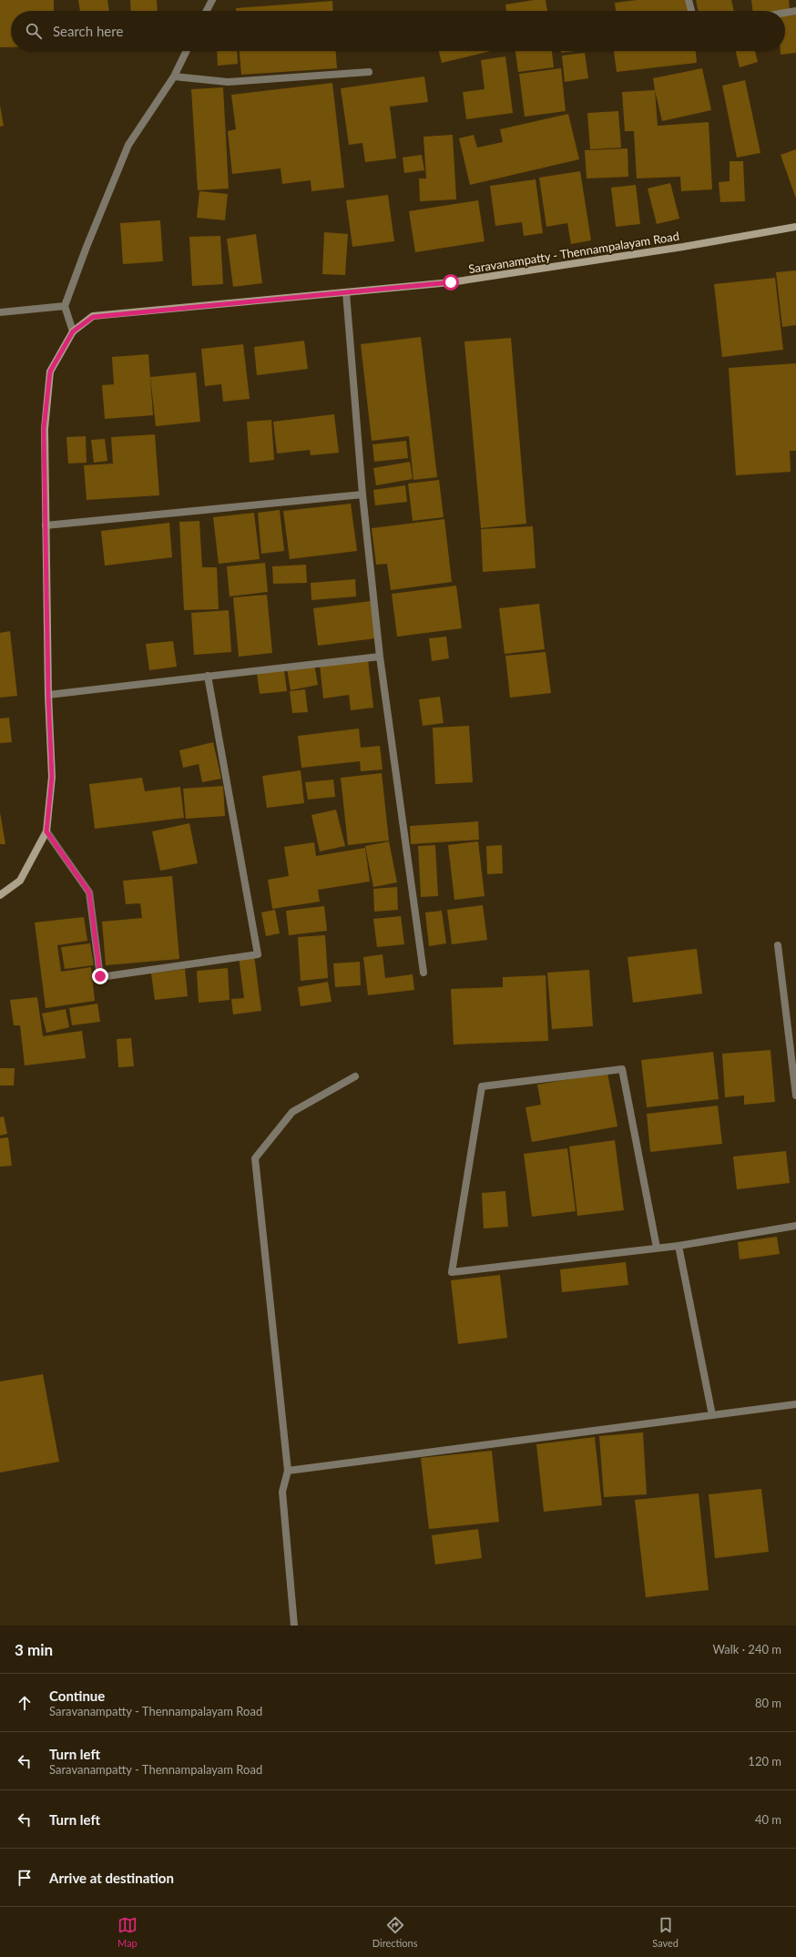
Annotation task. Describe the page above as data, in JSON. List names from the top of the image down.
{
  "streets": {
    "main road": ["Saravanampatty - Thennampalayam Road"]
  },
  "page": {
    "search": "Search here",
    "heading": ["3 min", "Walk · 240 m"],
    "list": [
      ["Continue", "Saravanampatty - Thennampalayam Road", "80 m"],
      ["Turn left", "Saravanampatty - Thennampalayam Road", "120 m"],
      ["Turn left", "40 m"],
      "Arrive at destination"
    ],
    "nav": ["Map", "Directions", "Saved"]
  }
}
